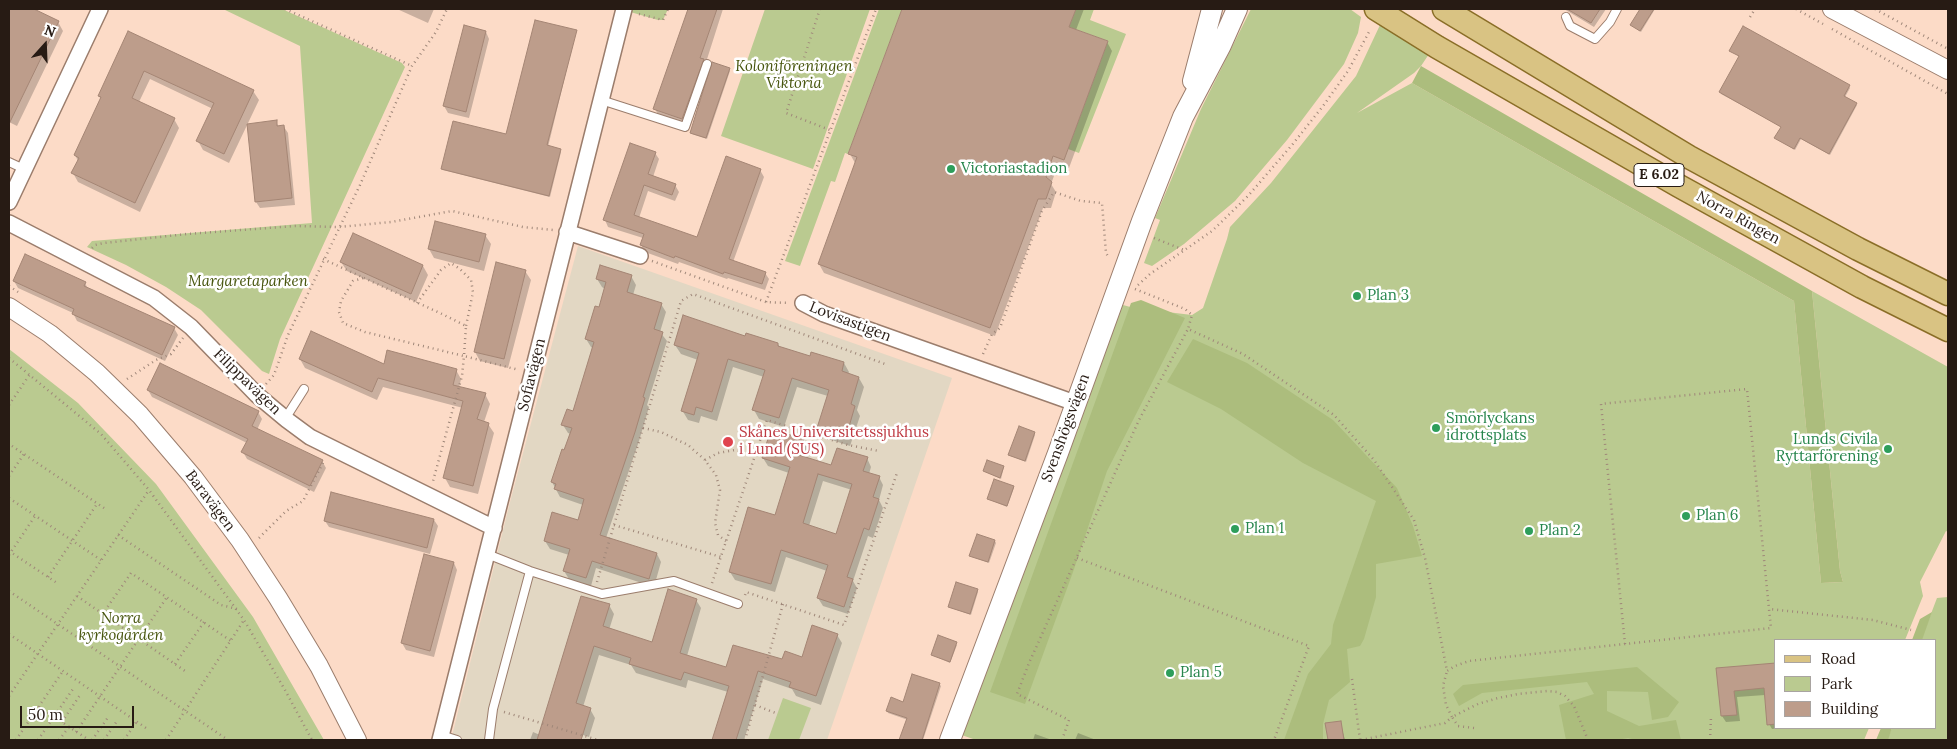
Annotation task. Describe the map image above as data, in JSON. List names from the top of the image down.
{
  "streets": {
    "main road": ["E 6.02", "Norra Ringen", "Svenshögsvägen"],
    "street": [
      "Lovisastigen",
      "Sofiavägen",
      "Filippavägen",
      "Baravägen"
    ]
  },
  "crossings": [
    ["Lovisastigen", "Svenshögsvägen"],
    ["Sofiavägen", "Filippavägen"]
  ],
  "parks": ["Koloniföreningen Viktoria", "Margaretaparken", "Norra kyrkogården"],
  "places": [
    "Victoriastadion",
    "Plan 3",
    "Smörlyckans idrottsplats",
    "Skånes Universitetssjukhus i Lund (SUS)",
    "Lunds Civila Ryttarförening",
    "Plan 6",
    "Plan 1",
    "Plan 2",
    "Plan 5"
  ],
  "legend": ["Road", "Park", "Building"],
  "scale_bar": "50 m",
  "north": "top"
}
